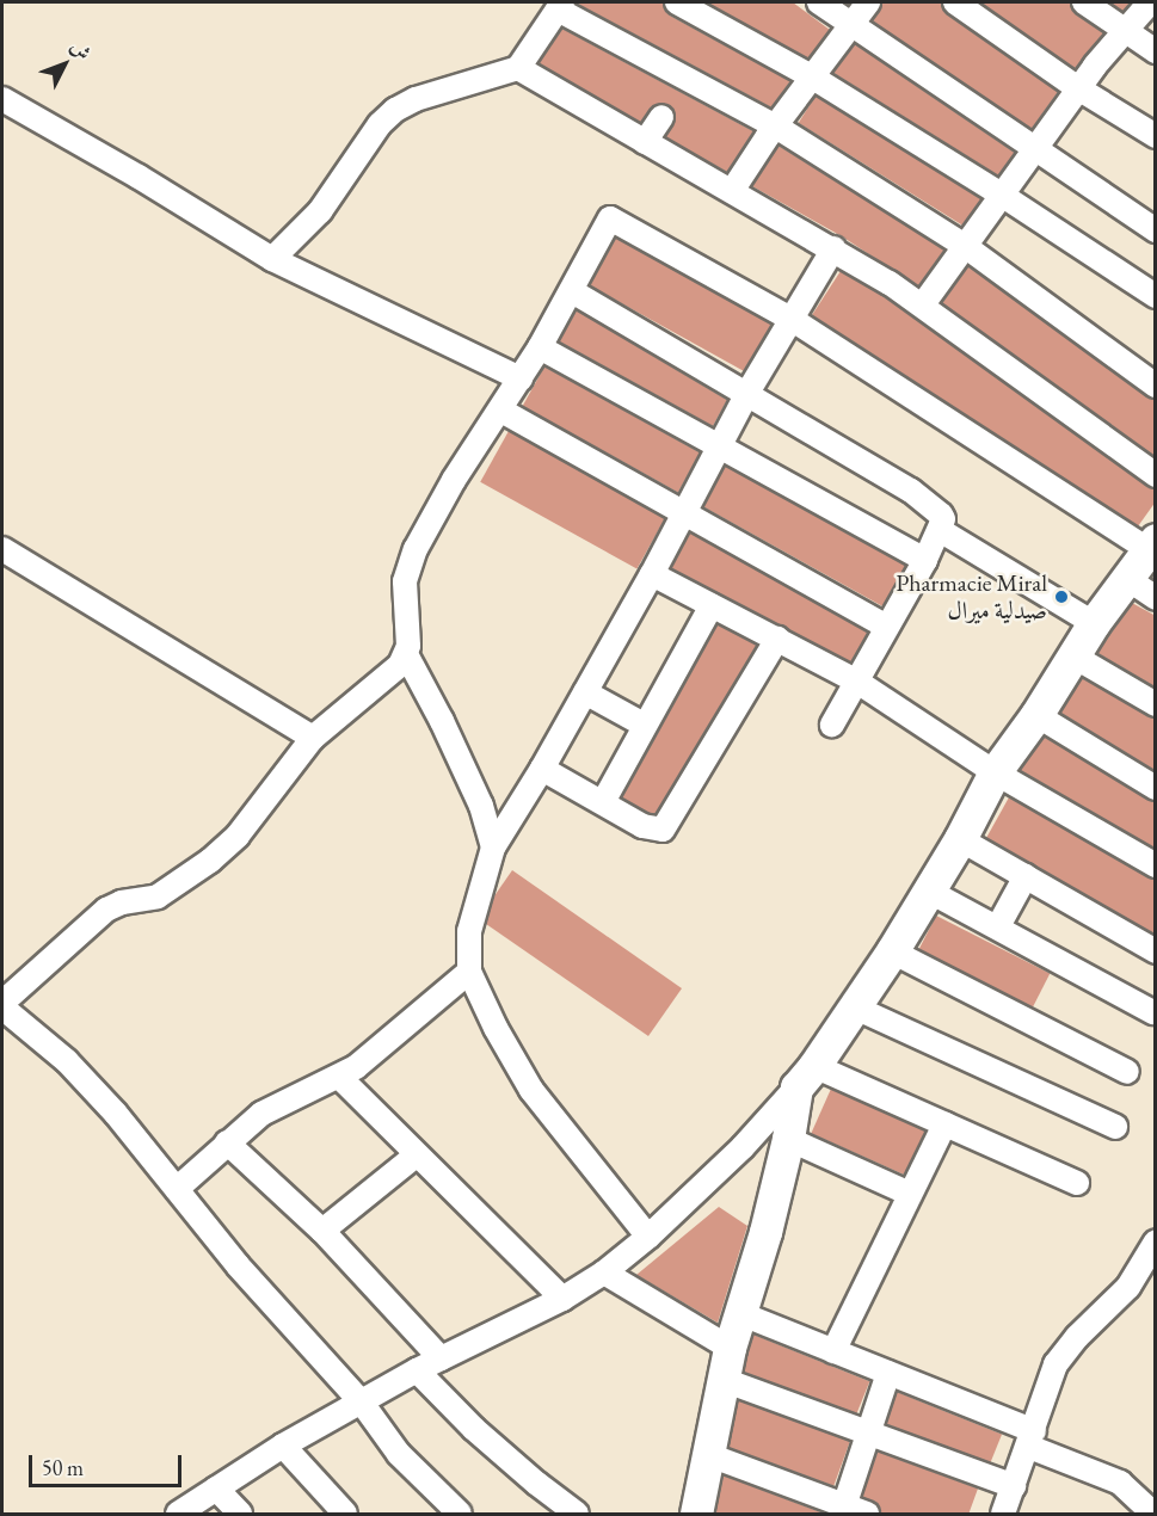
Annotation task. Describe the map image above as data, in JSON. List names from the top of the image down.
{
  "places": ["Pharmacie Miral صيدلية ميرال"],
  "scale_bar": "50 m",
  "north": "top right"
}
